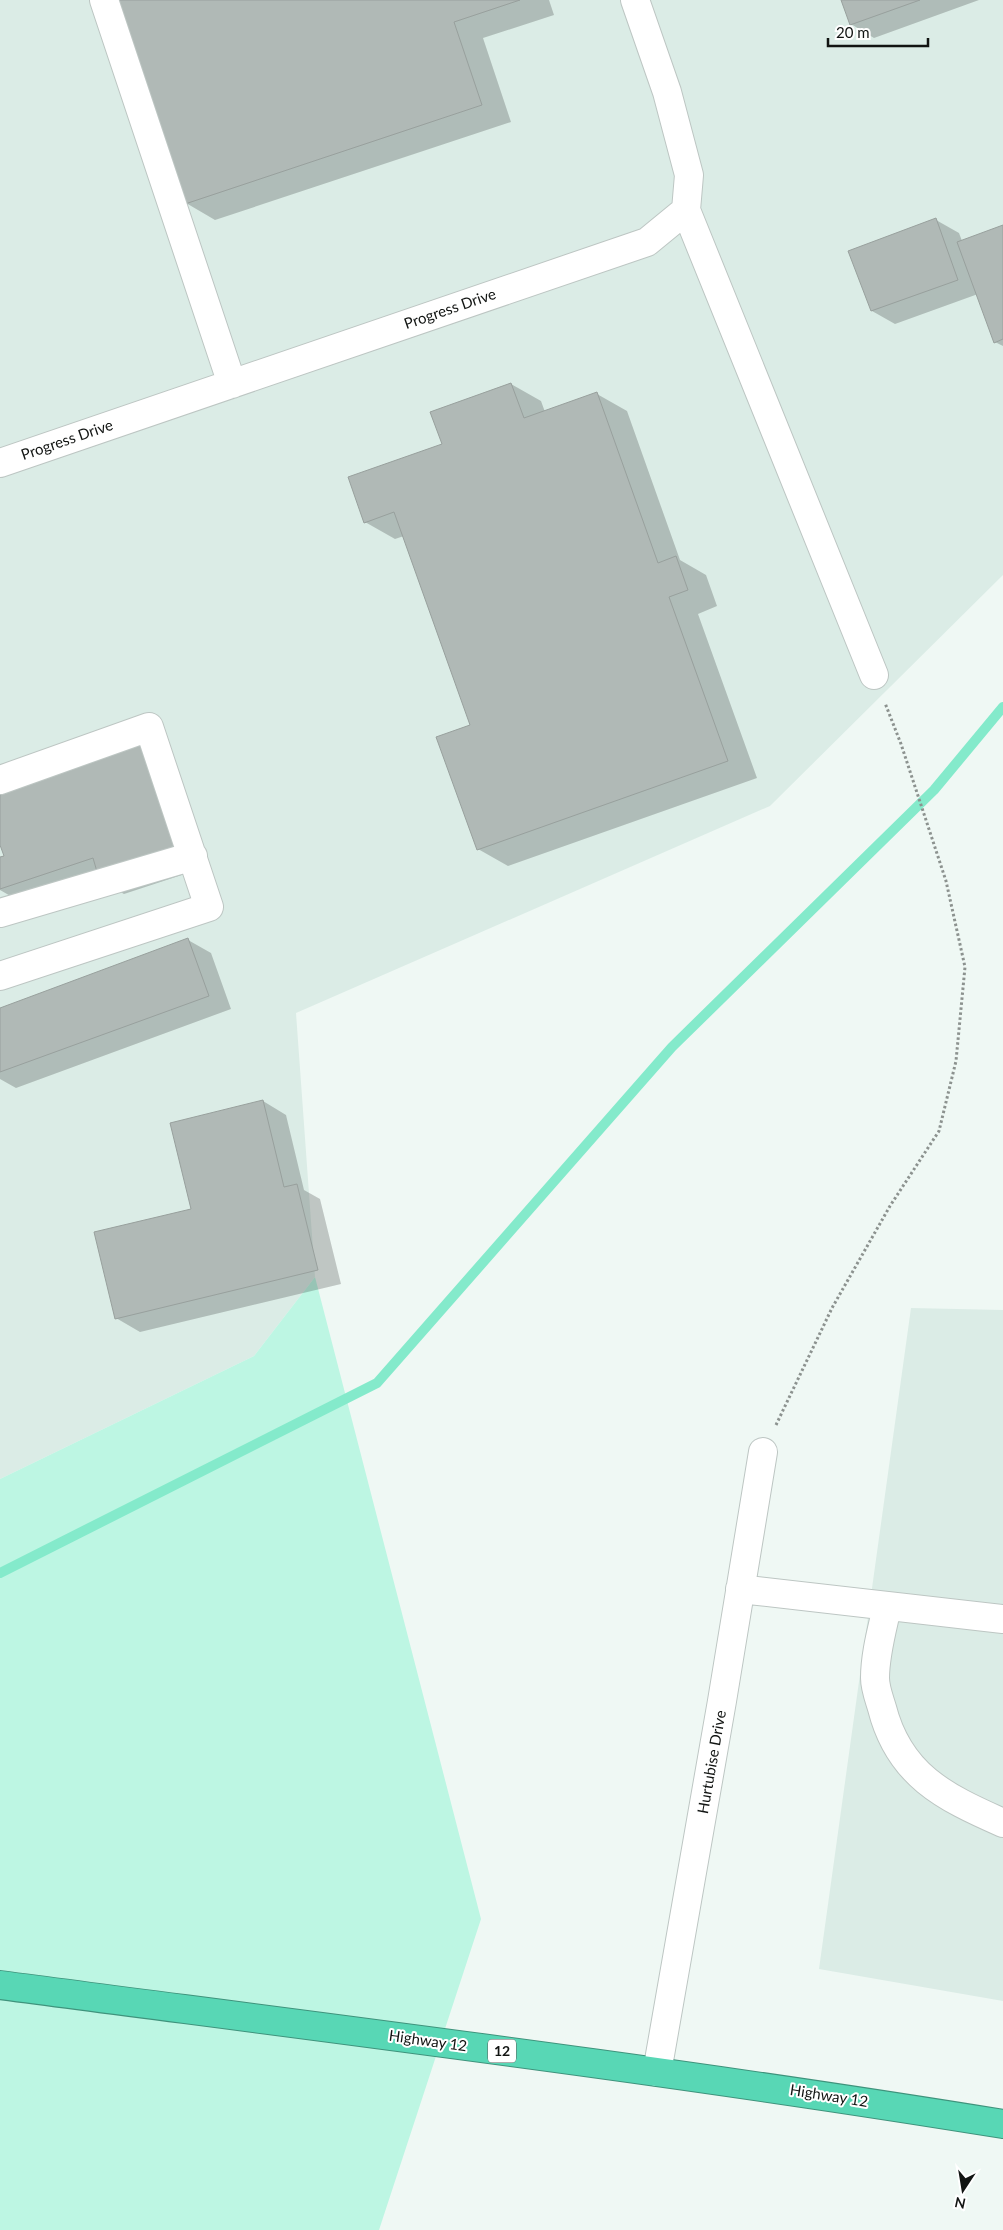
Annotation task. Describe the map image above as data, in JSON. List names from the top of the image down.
{
  "streets": {
    "highway": ["Highway 12", "12"],
    "street": ["Progress Drive", "Hurtubise Drive"]
  },
  "crossings": [
    ["Hurtubise Drive", "Highway 12"]
  ],
  "scale_bar": "20 m",
  "north": "bottom"
}
